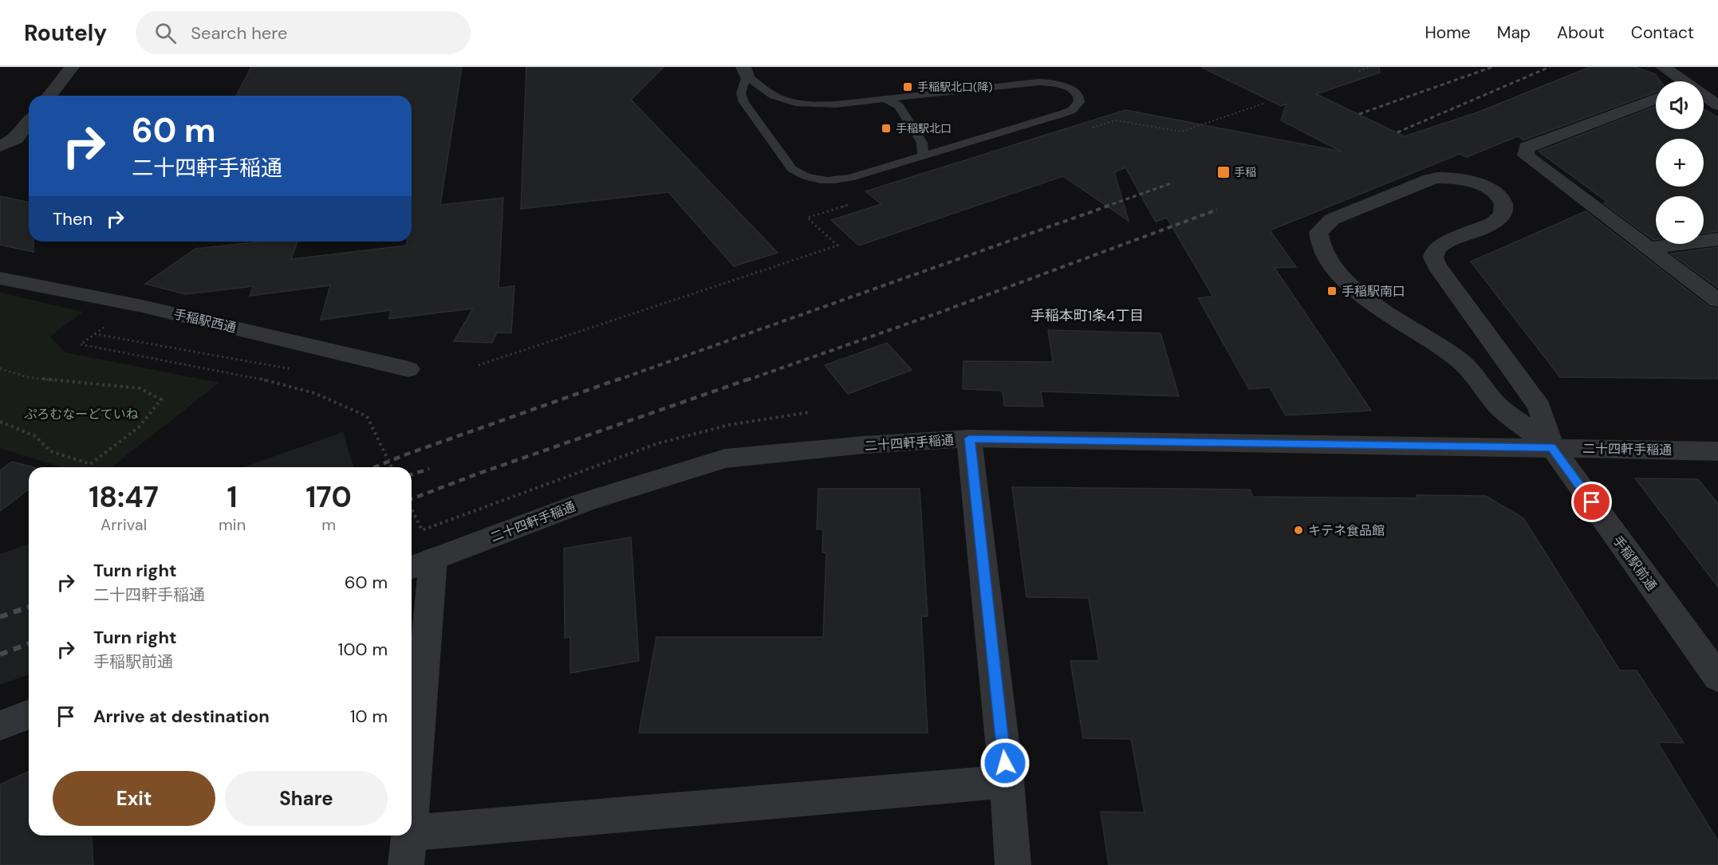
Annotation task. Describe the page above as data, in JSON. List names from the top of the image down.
{
  "streets": {
    "street": ["手稲駅西通", "二十四軒手稲通", "手稲駅前通"]
  },
  "crossings": [
    ["二十四軒手稲通", "手稲駅前通"]
  ],
  "districts": ["手稲本町1条4丁目"],
  "parks": ["ぷろむなーどていね"],
  "places": {
    "transit": [
      "手稲駅北口(降)",
      "手稲駅北口",
      "手稲",
      "手稲駅南口"
    ],
    "other": ["キテネ食品館"]
  },
  "page": {
    "header": "Routely",
    "search": "Search here",
    "nav": [
      "Home",
      "Map",
      "About",
      "Contact"
    ],
    "map_buttons": ["+", "−"],
    "turn": ["60 m", "二十四軒手稲通"],
    "then": "Then",
    "eta": [
      "18:47",
      "Arrival",
      "1",
      "min",
      "170",
      "m"
    ],
    "list": [
      {
        "name": "Turn right",
        "note": "二十四軒手稲通",
        "value": "60 m"
      },
      {
        "name": "Turn right",
        "note": "手稲駅前通",
        "value": "100 m"
      },
      {
        "name": "Arrive at destination",
        "value": "10 m"
      }
    ],
    "buttons": ["Exit", "Share"]
  }
}
